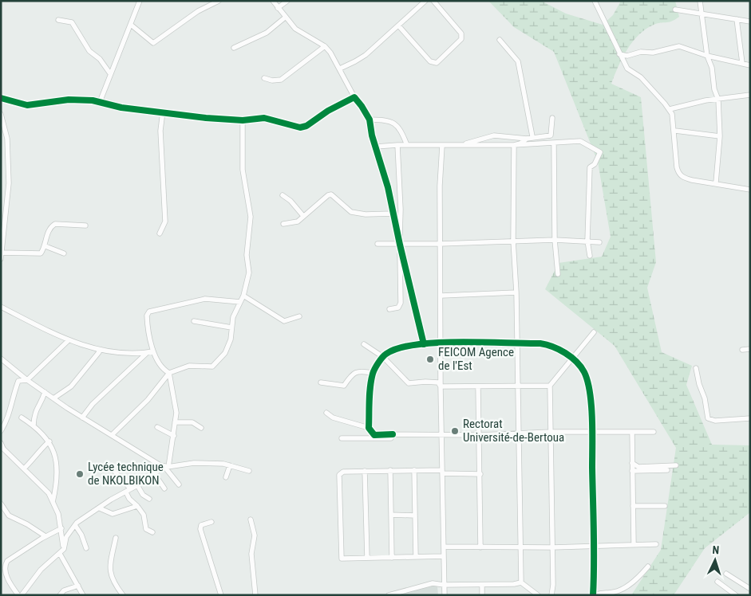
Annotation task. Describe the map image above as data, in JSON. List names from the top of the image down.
{
  "places": ["FEICOM Agence de l'Est", "Rectorat Université-de-Bertoua", "Lycée technique de NKOLBIKON"],
  "north": "top"
}
